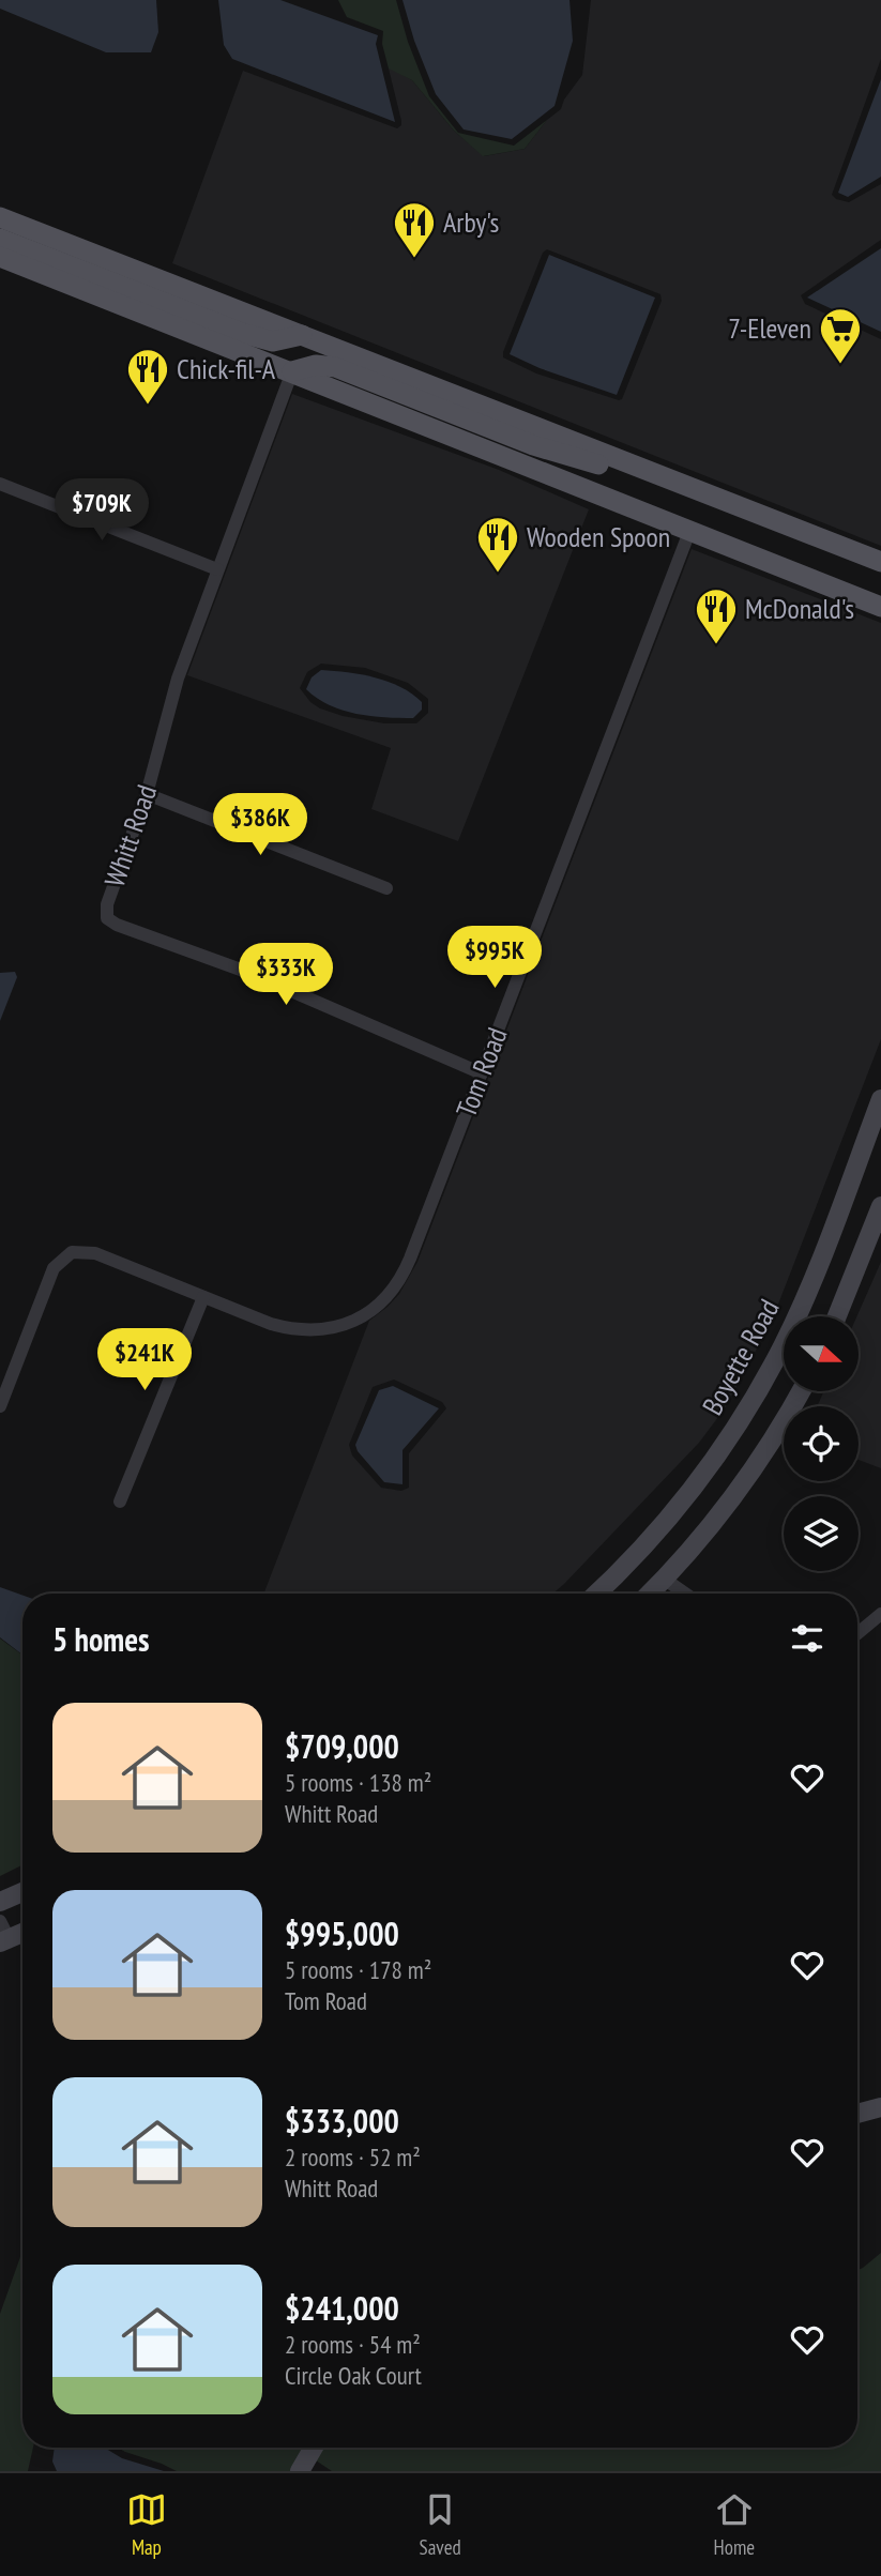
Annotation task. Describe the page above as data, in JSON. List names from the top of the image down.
{
  "streets": {
    "main road": ["Boyette Road"],
    "street": ["Whitt Road", "Tom Road"]
  },
  "crossings": [
    ["Whitt Road", "Tom Road"]
  ],
  "places": {
    "restaurant": [
      "Arby's",
      "Chick-fil-A",
      "Wooden Spoon",
      "McDonald's"
    ],
    "supermarket": ["7-Eleven"]
  },
  "north": "right",
  "page": {
    "price": [
      "$709K",
      "$386K",
      "$995K",
      "$333K",
      "$241K"
    ],
    "heading": "5 homes",
    "list": [
      {
        "name": "$709,000",
        "note": "5 rooms · 138 m² · Whitt Road"
      },
      {
        "name": "$995,000",
        "note": "5 rooms · 178 m² · Tom Road"
      },
      {
        "name": "$333,000",
        "note": "2 rooms · 52 m² · Whitt Road"
      },
      {
        "name": "$241,000",
        "note": "2 rooms · 54 m² · Circle Oak Court"
      }
    ],
    "tabs": ["Map", "Saved", "Home"]
  }
}
